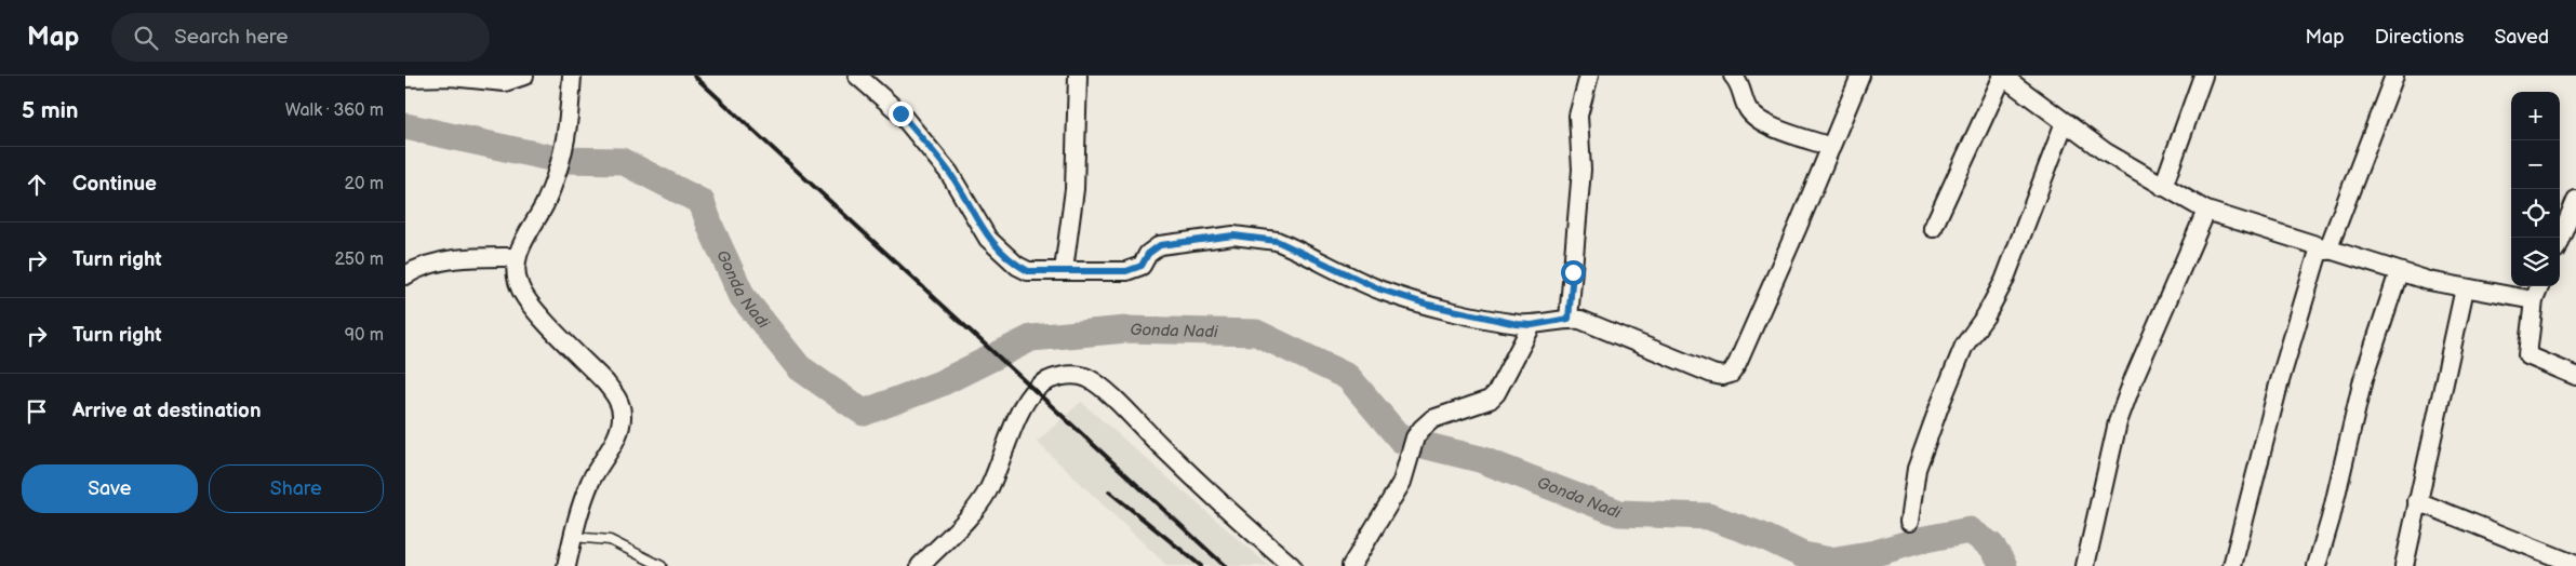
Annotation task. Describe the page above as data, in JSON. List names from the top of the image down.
{
  "water": ["Gonda Nadi"],
  "page": {
    "header": "Map",
    "search": "Search here",
    "nav": ["Map", "Directions", "Saved"],
    "heading": ["5 min", "Walk · 360 m"],
    "map_buttons": ["+", "−"],
    "list": [
      ["Continue", "20 m"],
      ["Turn right", "250 m"],
      ["Turn right", "90 m"],
      "Arrive at destination"
    ],
    "buttons": ["Save", "Share"]
  }
}
